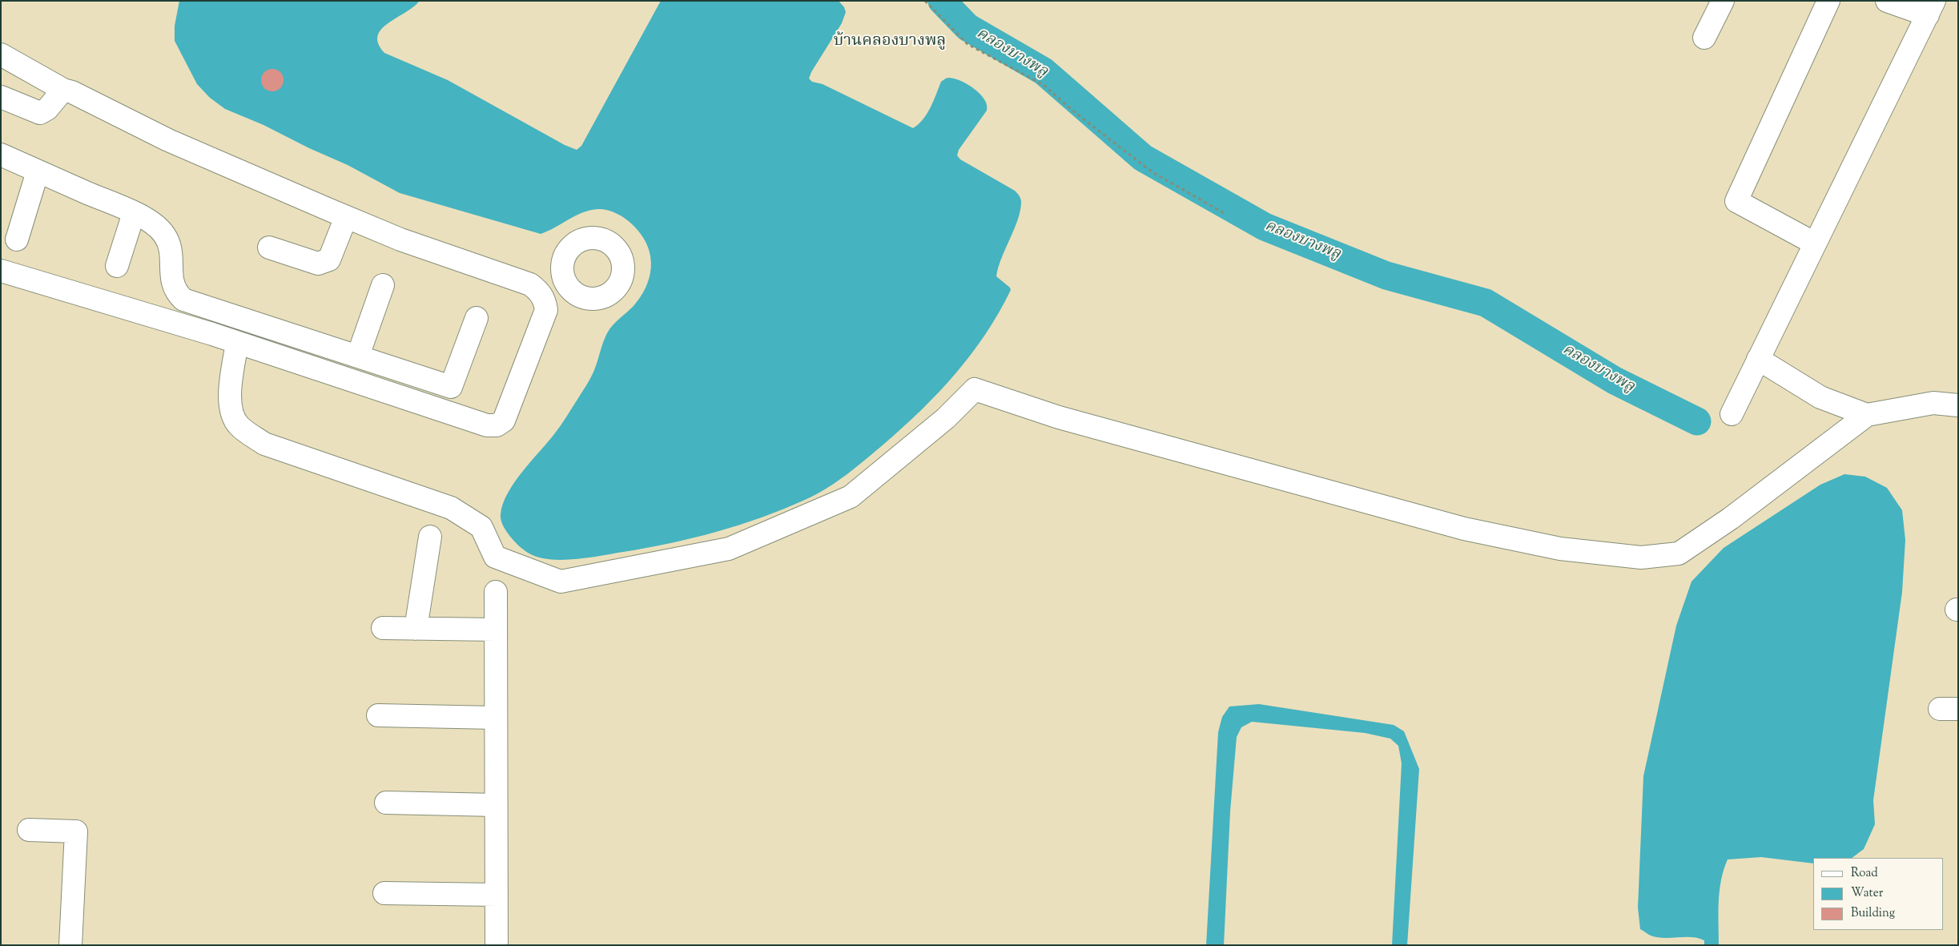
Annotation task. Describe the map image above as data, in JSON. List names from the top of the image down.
{
  "districts": ["บ้านคลองบางพลู"],
  "water": ["คลองบางพลู"],
  "legend": ["Road", "Water", "Building"]
}
